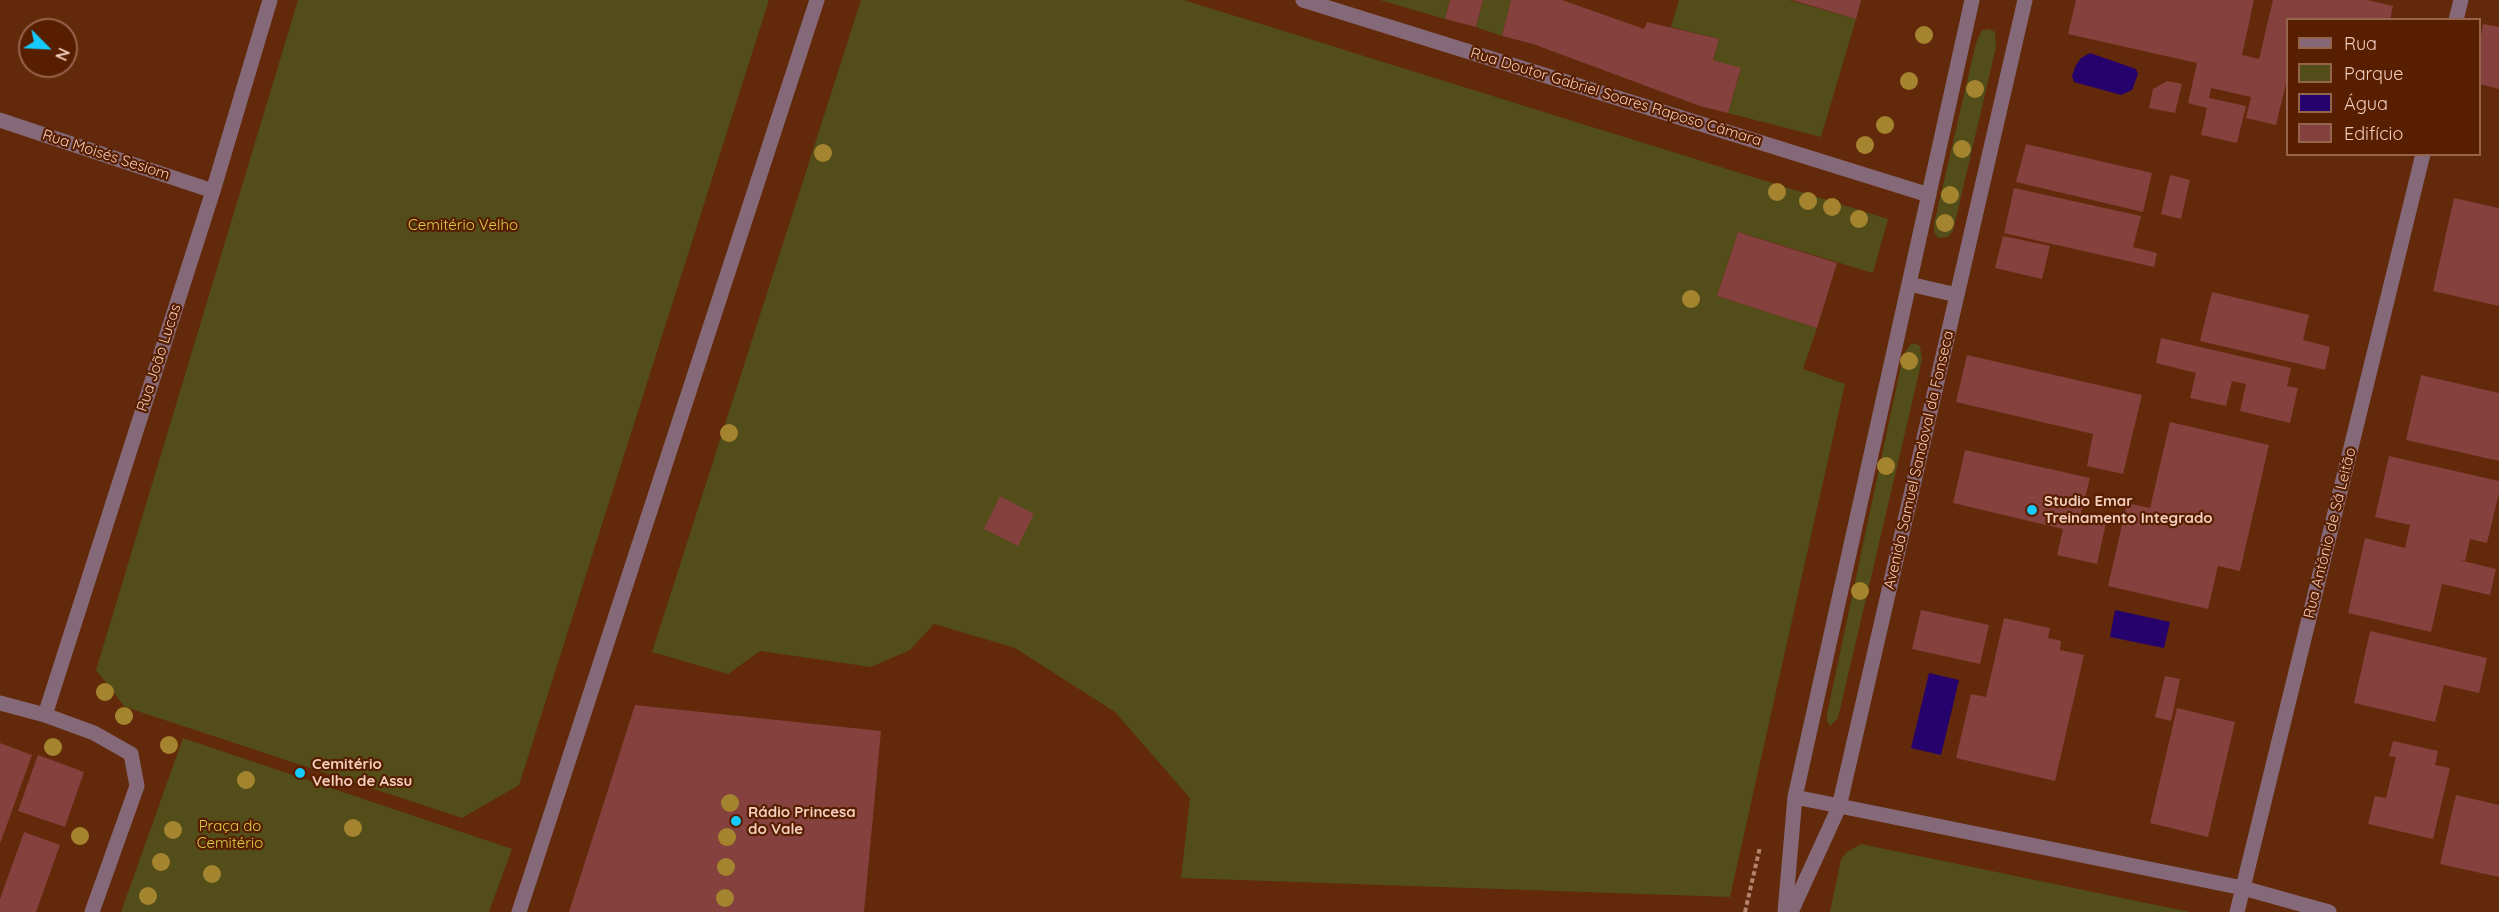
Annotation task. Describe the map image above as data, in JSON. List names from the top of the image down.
{
  "streets": {
    "street": [
      "Rua Doutor Gabriel Soares Raposo Câmara",
      "Rua Moisés Sesiom",
      "Rua João Lucas",
      "Avenida Samuel Sandoval da Fonseca",
      "Rua Antônio de Sá Leitão"
    ]
  },
  "crossings": [
    ["Rua Moisés Sesiom", "Rua João Lucas"]
  ],
  "parks": ["Cemitério Velho", "Praça do Cemitério"],
  "places": ["Studio Emar Treinamento Integrado", "Cemitério Velho de Assu", "Rádio Princesa do Vale"],
  "legend": [
    "Rua",
    "Parque",
    "Água",
    "Edifício"
  ],
  "north": "bottom right"
}
